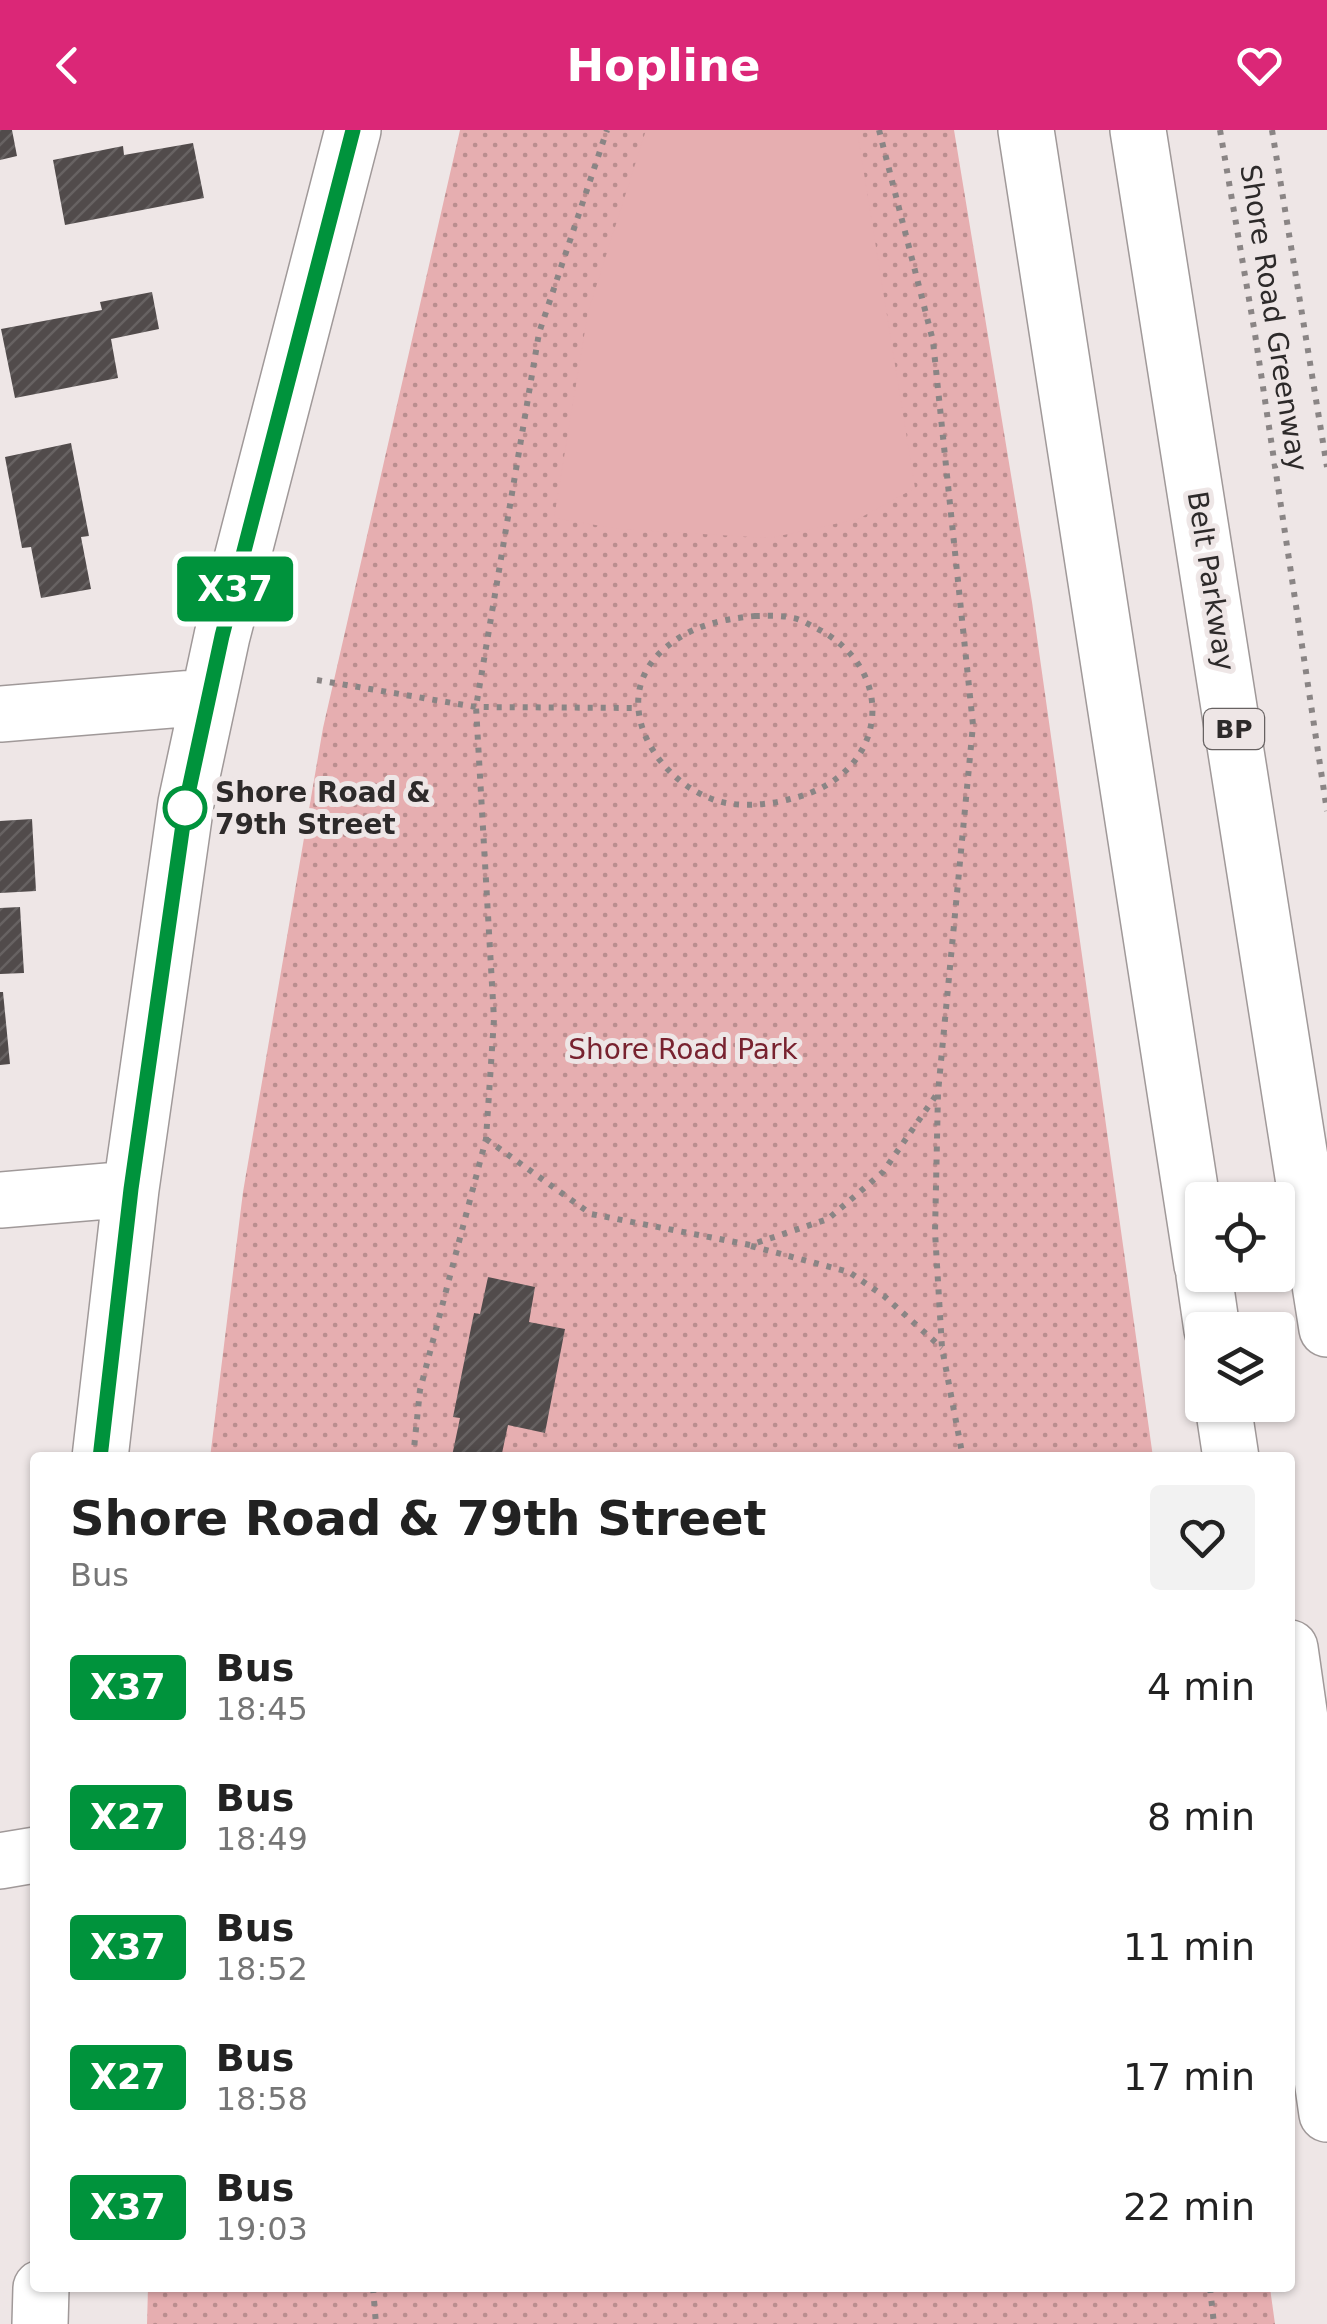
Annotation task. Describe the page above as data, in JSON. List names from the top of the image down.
{
  "streets": {
    "main road": ["Belt Parkway", "BP"],
    "path": ["Shore Road Greenway"]
  },
  "parks": ["Shore Road Park"],
  "places": ["Shore Road & 79th Street"],
  "lines": ["bus line X37"],
  "page": {
    "header": "Hopline",
    "on_map": "X37",
    "heading": ["Shore Road & 79th Street", "Bus"],
    "list": [
      {
        "mark": "X37",
        "name": "Bus",
        "note": "18:45",
        "value": "4 min"
      },
      {
        "mark": "X27",
        "name": "Bus",
        "note": "18:49",
        "value": "8 min"
      },
      {
        "mark": "X37",
        "name": "Bus",
        "note": "18:52",
        "value": "11 min"
      },
      {
        "mark": "X27",
        "name": "Bus",
        "note": "18:58",
        "value": "17 min"
      },
      {
        "mark": "X37",
        "name": "Bus",
        "note": "19:03",
        "value": "22 min"
      }
    ]
  }
}
